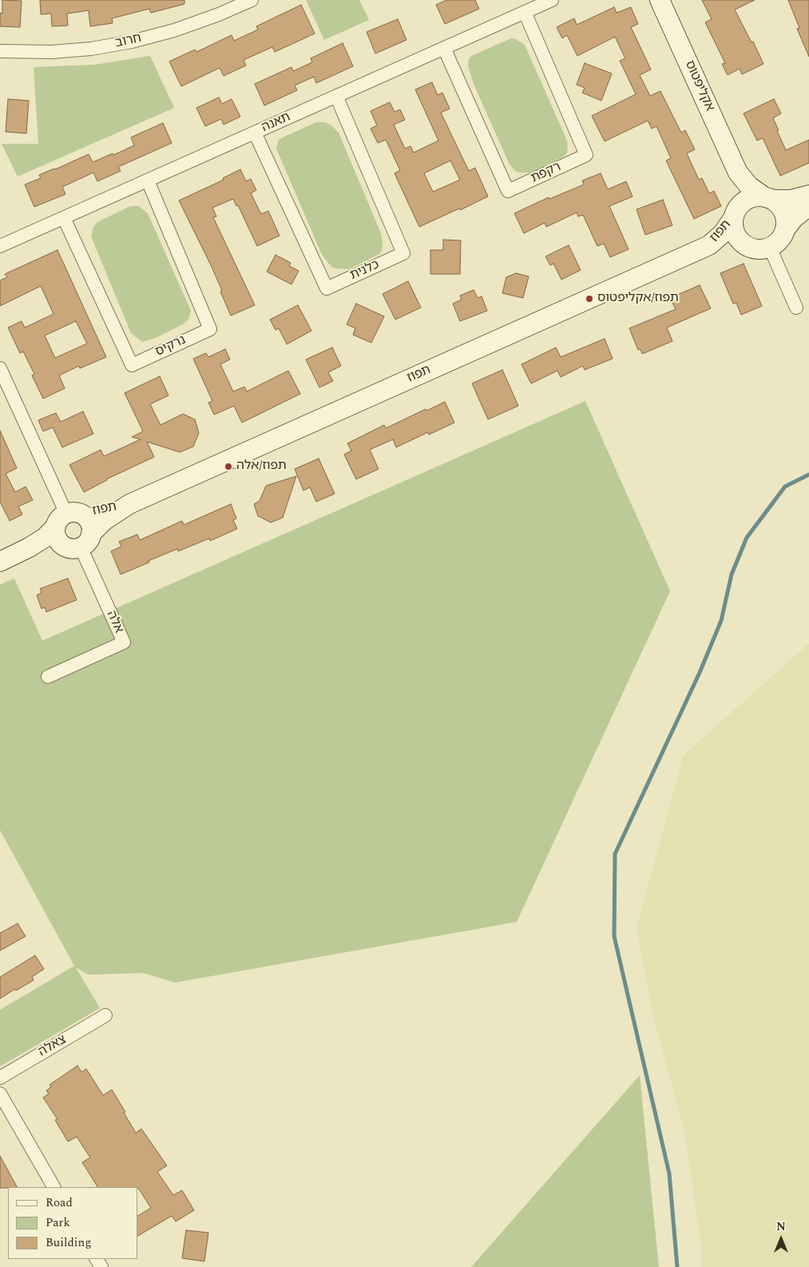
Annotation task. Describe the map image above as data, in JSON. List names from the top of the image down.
{
  "streets": {
    "street": [
      "חרוב",
      "אקליפטוס",
      "תאנה",
      "רקפת",
      "תפוז",
      "כלנית",
      "נרקיס",
      "אלה",
      "צאלה"
    ]
  },
  "crossings": [
    ["אקליפטוס", "תפוז"],
    ["תאנה", "רקפת"],
    ["תאנה", "כלנית"],
    ["תאנה", "נרקיס"],
    ["תפוז", "אלה"]
  ],
  "places": ["תפוז/אקליפטוס", "תפוז/אלה"],
  "legend": ["Road", "Park", "Building"],
  "north": "top"
}
